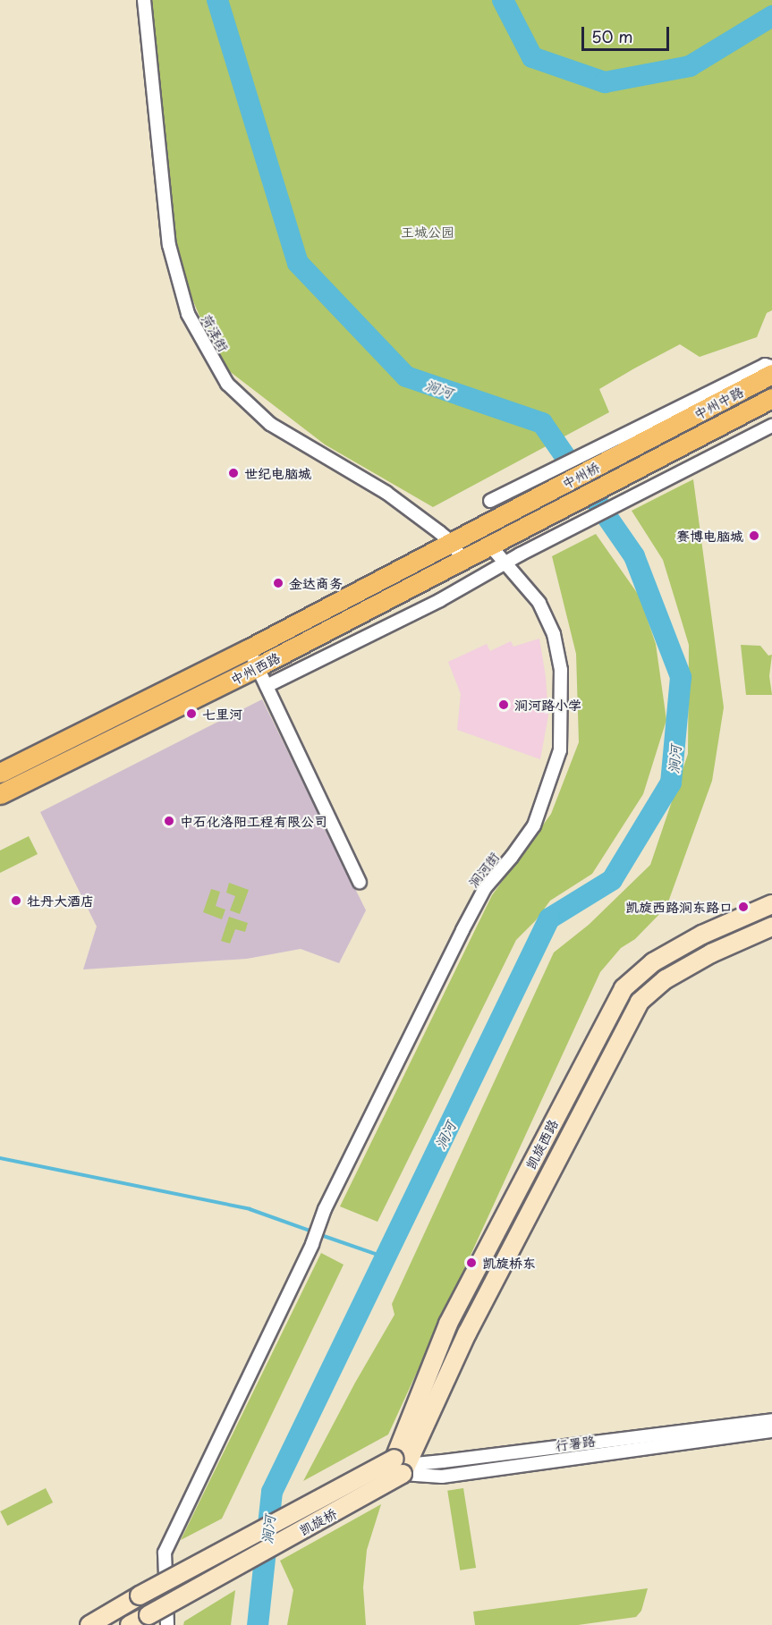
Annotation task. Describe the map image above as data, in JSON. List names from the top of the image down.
{
  "streets": {
    "main road": [
      "中州中路",
      "中州桥",
      "中州西路",
      "凯旋西路",
      "凯旋桥"
    ],
    "street": ["菏泽街", "涧河街", "行署路"]
  },
  "crossings": [
    ["菏泽街", "中州西路"],
    ["中州中路", "中州桥"],
    ["中州桥", "中州西路"],
    ["中州西路", "涧河街"],
    ["凯旋西路", "行署路"],
    ["凯旋西路", "凯旋桥"],
    ["行署路", "凯旋桥"]
  ],
  "water": ["涧河"],
  "parks": ["王城公园"],
  "places": [
    "世纪电脑城",
    "赛博电脑城",
    "金达商务",
    "涧河路小学",
    "七里河",
    "中石化洛阳工程有限公司",
    "牡丹大酒店",
    "凯旋西路涧东路口",
    "凯旋桥东"
  ],
  "scale_bar": "50 m"
}
